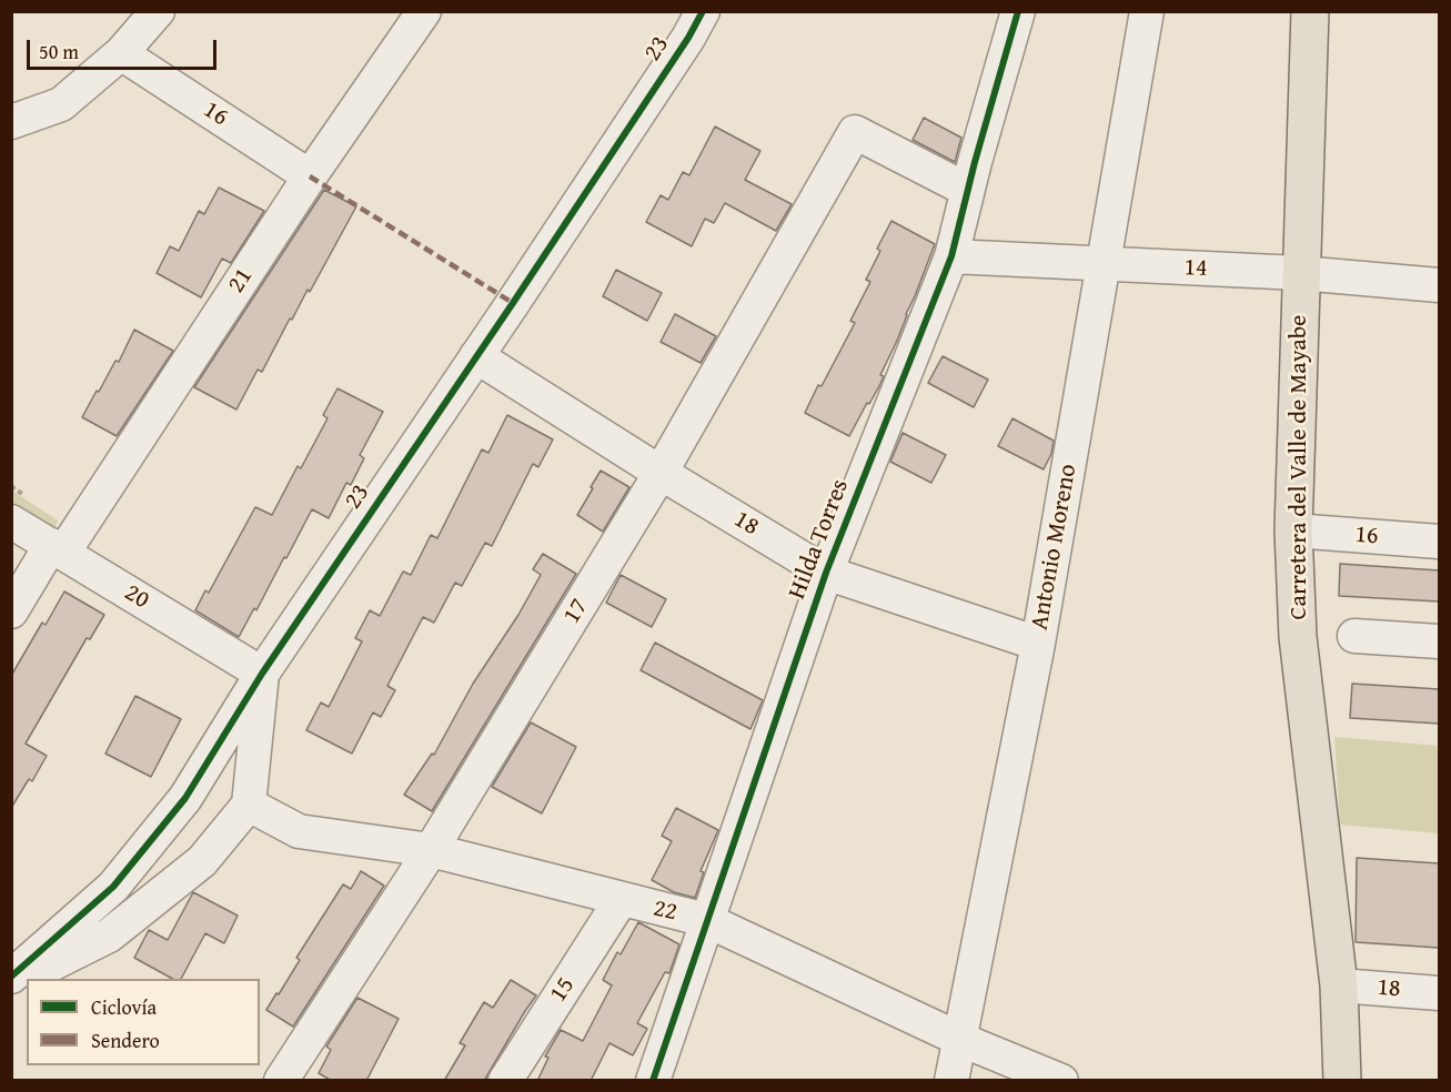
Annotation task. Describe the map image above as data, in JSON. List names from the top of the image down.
{
  "streets": {
    "main road": ["Carretera del Valle de Mayabe"],
    "street": [
      "23",
      "16",
      "14",
      "21",
      "18",
      "Hilda Torres",
      "Antonio Moreno",
      "20",
      "17",
      "22",
      "15"
    ]
  },
  "crossings": [
    ["23", "18"],
    ["23", "20"],
    ["23", "22"],
    ["16", "21"],
    ["16", "Carretera del Valle de Mayabe"],
    ["14", "Carretera del Valle de Mayabe"],
    ["14", "Hilda Torres"],
    ["14", "Antonio Moreno"],
    ["21", "20"],
    ["Carretera del Valle de Mayabe", "18"],
    ["18", "Hilda Torres"],
    ["18", "Antonio Moreno"],
    ["18", "17"],
    ["Hilda Torres", "17"],
    ["Hilda Torres", "22"],
    ["Antonio Moreno", "22"],
    ["17", "22"],
    ["22", "15"]
  ],
  "legend": ["Ciclovía", "Sendero"],
  "scale_bar": "50 m"
}
